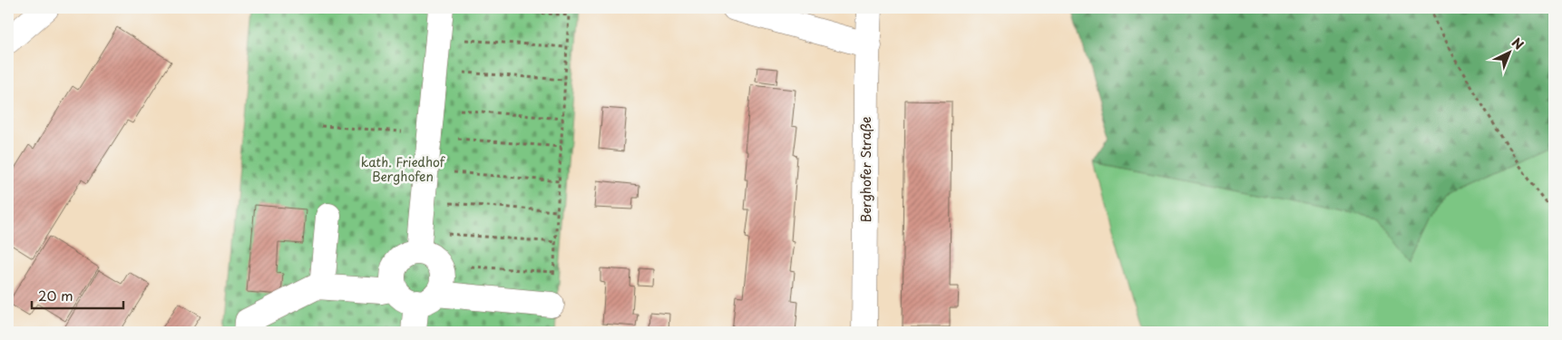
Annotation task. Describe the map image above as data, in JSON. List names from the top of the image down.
{
  "streets": {
    "street": ["Berghofer Straße"]
  },
  "parks": ["kath. Friedhof Berghofen"],
  "scale_bar": "20 m",
  "north": "top right"
}
